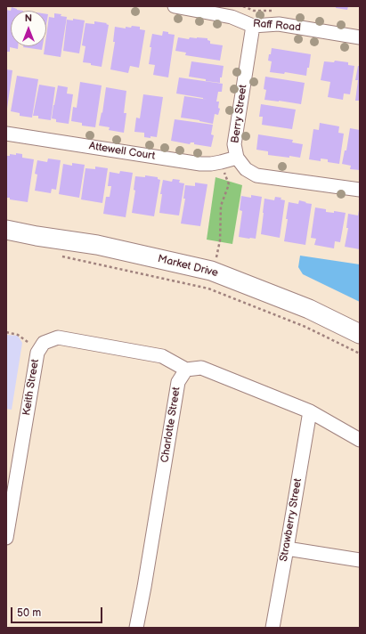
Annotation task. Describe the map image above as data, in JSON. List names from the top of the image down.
{
  "streets": {
    "street": [
      "Raff Road",
      "Berry Street",
      "Attewell Court",
      "Market Drive",
      "Keith Street",
      "Charlotte Street",
      "Strawberry Street"
    ]
  },
  "crossings": [
    ["Raff Road", "Berry Street"],
    ["Berry Street", "Attewell Court"],
    ["Keith Street", "Charlotte Street"]
  ],
  "scale_bar": "50 m",
  "north": "top"
}
